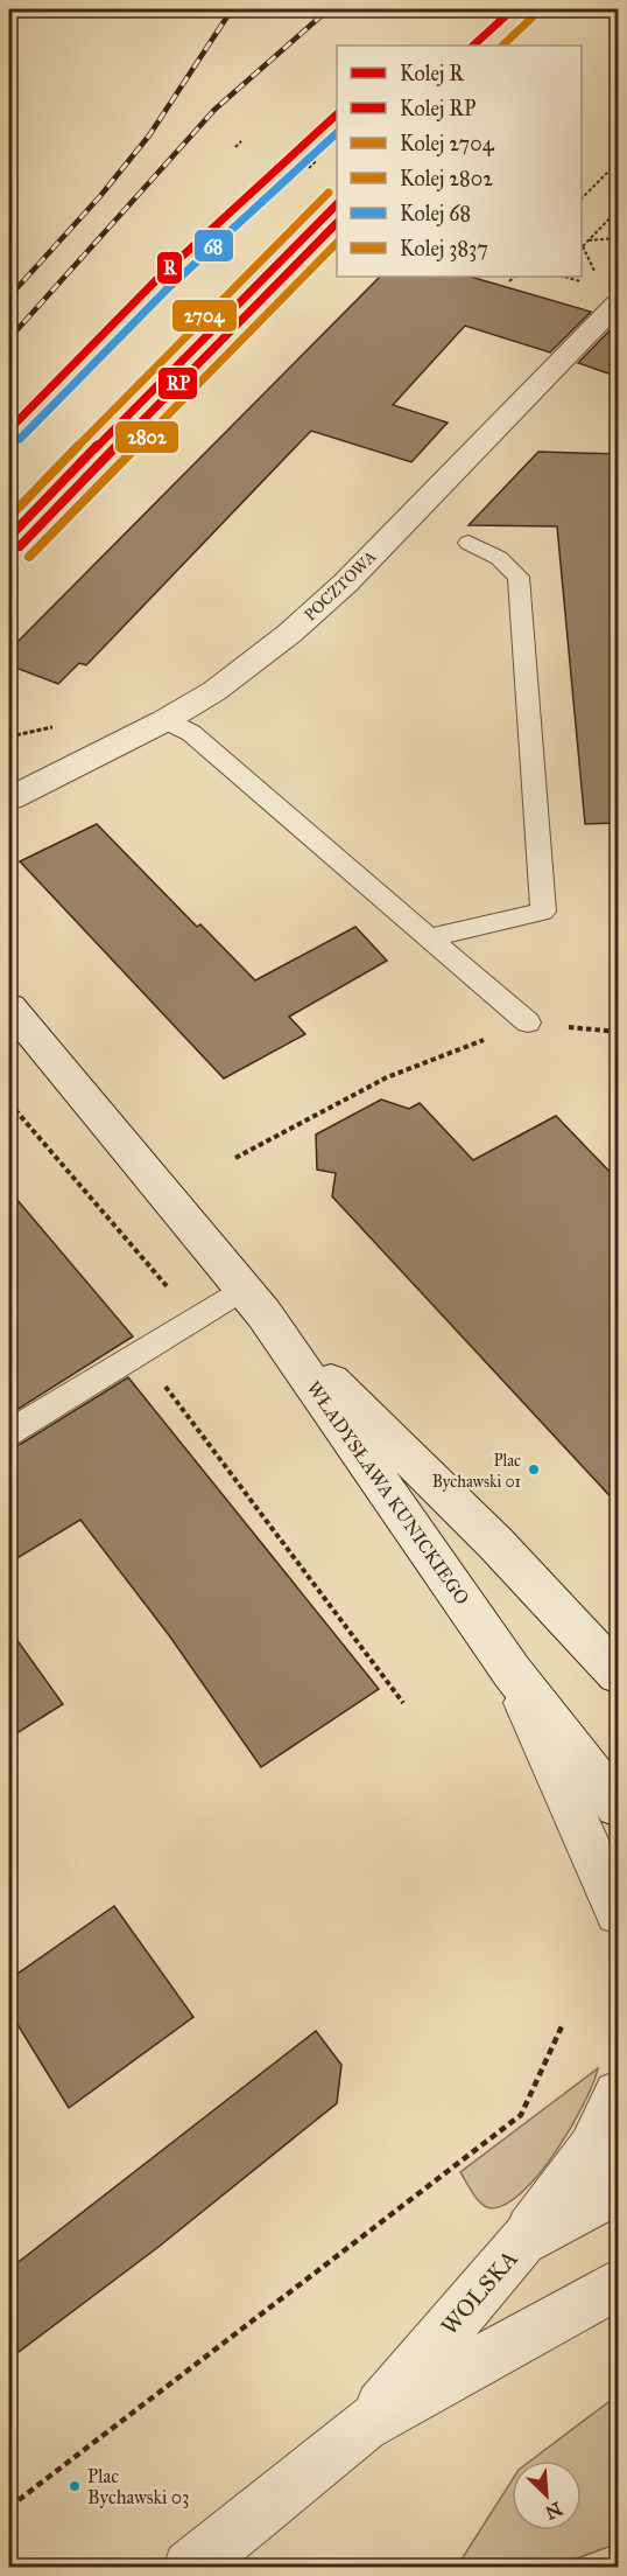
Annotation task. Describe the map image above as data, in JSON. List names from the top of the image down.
{
  "streets": {
    "street": ["POCZTOWA", "WŁADYSŁAWA KUNICKIEGO", "WOLSKA"]
  },
  "places": ["Plac Bychawski 01", "Plac Bychawski 03"],
  "lines": [
    "rail line R",
    "rail line 3837",
    "rail line 68",
    "rail line 2704",
    "rail line RP",
    "rail line 2802"
  ],
  "legend": [
    "Kolej R",
    "Kolej RP",
    "Kolej 2704",
    "Kolej 2802",
    "Kolej 68",
    "Kolej 3837"
  ],
  "north": "bottom right"
}
